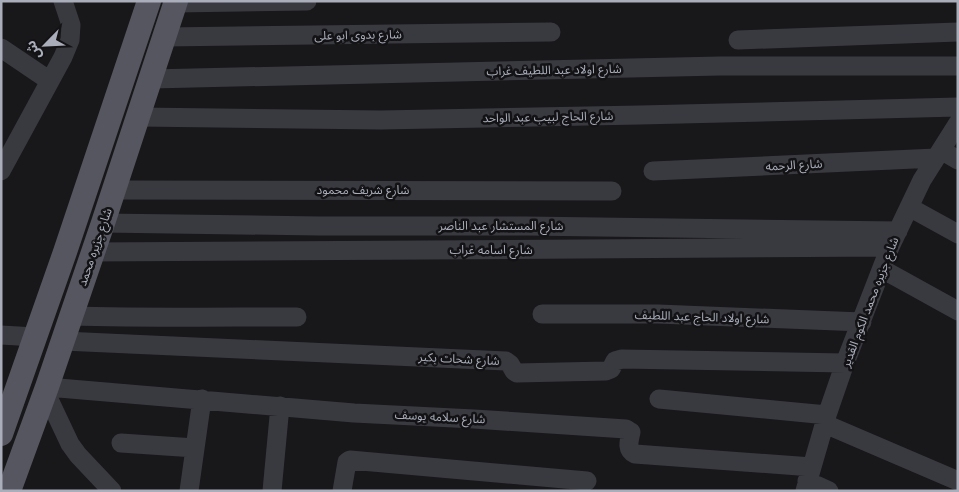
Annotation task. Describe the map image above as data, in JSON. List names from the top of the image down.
{
  "streets": {
    "main road": ["شارع جزيره محمد"],
    "street": [
      "شارع بدوى ابو على",
      "شارع اولاد عبد اللطيف غراب",
      "شارع الحاج لبيب عبد الواحد",
      "شارع الرحمه",
      "شارع شريف محمود",
      "شارع المستشار عبد الناصر",
      "شارع اسامه غراب",
      "شارع جزيره محمد الكوم القدير",
      "شارع اولاد الحاج عبد اللطيف",
      "شارع شحات بكير",
      "شارع سلامه يوسف"
    ]
  },
  "crossings": [
    ["شارع بدوى ابو على", "شارع جزيره محمد"],
    ["شارع اولاد عبد اللطيف غراب", "شارع جزيره محمد"],
    ["شارع الحاج لبيب عبد الواحد", "شارع جزيره محمد"],
    ["شارع الرحمه", "شارع جزيره محمد الكوم القدير"],
    ["شارع شريف محمود", "شارع جزيره محمد"],
    ["شارع المستشار عبد الناصر", "شارع جزيره محمد"],
    ["شارع المستشار عبد الناصر", "شارع اسامه غراب"],
    ["شارع المستشار عبد الناصر", "شارع جزيره محمد الكوم القدير"],
    ["شارع جزيره محمد", "شارع اسامه غراب"],
    ["شارع جزيره محمد", "شارع شحات بكير"],
    ["شارع جزيره محمد", "شارع سلامه يوسف"],
    ["شارع اسامه غراب", "شارع جزيره محمد الكوم القدير"],
    ["شارع جزيره محمد الكوم القدير", "شارع اولاد الحاج عبد اللطيف"],
    ["شارع جزيره محمد الكوم القدير", "شارع شحات بكير"],
    ["شارع جزيره محمد الكوم القدير", "شارع سلامه يوسف"]
  ],
  "north": "bottom left"
}
